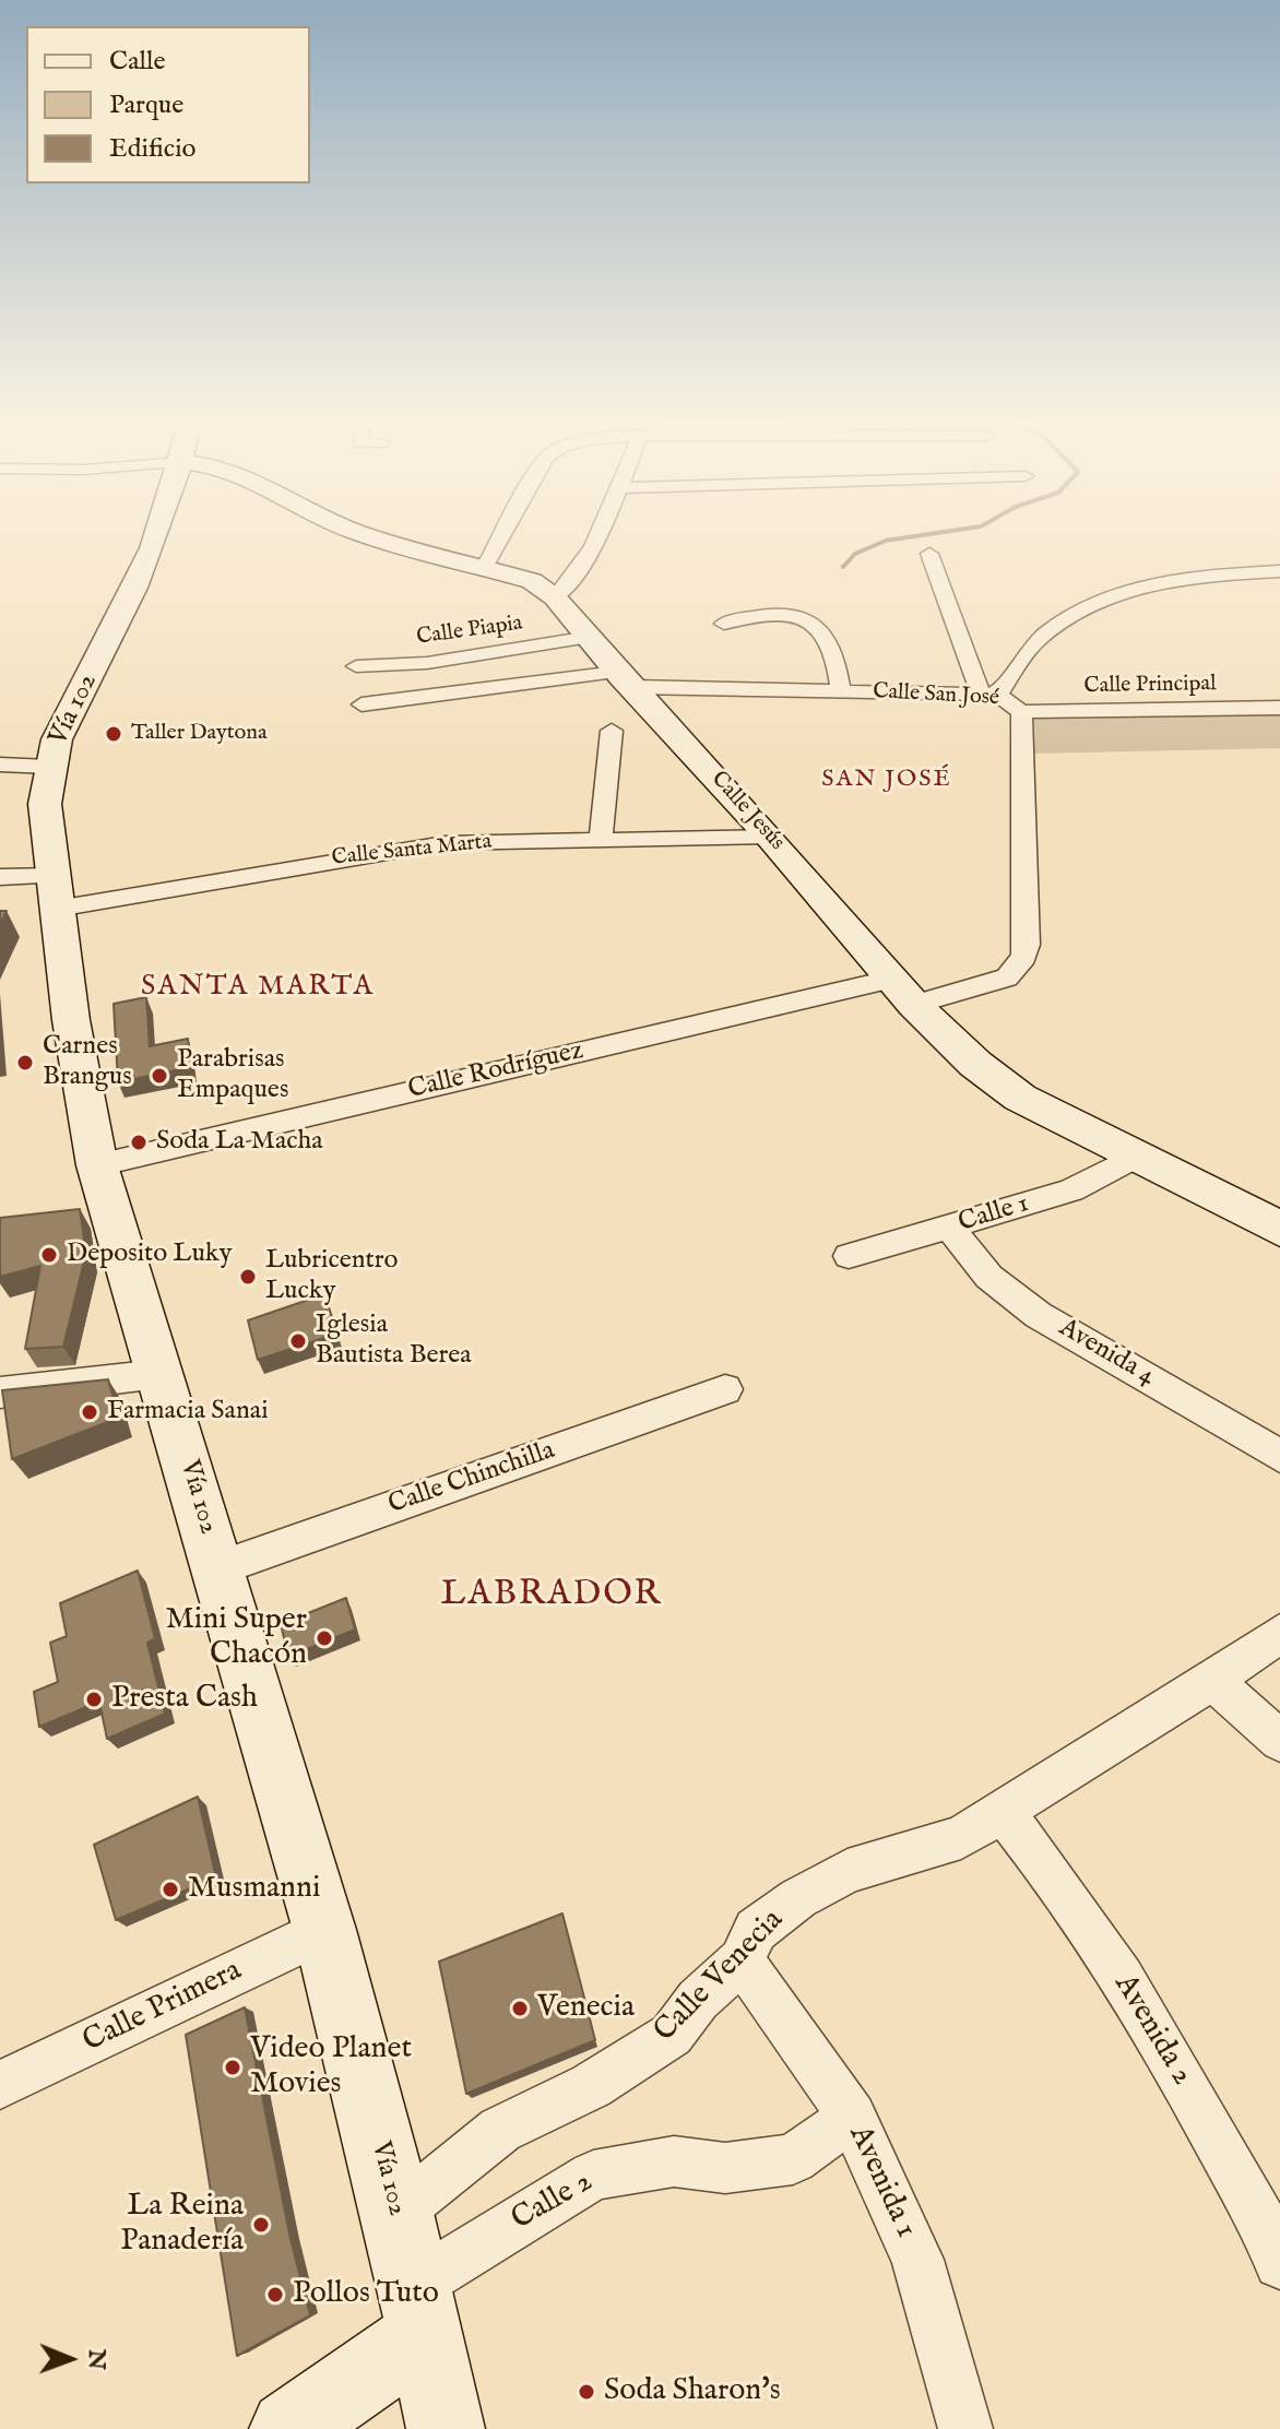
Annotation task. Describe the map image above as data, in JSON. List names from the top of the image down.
{
  "streets": {
    "main road": ["Vía 102", "Calle Jesús"],
    "street": [
      "Calle Piapia",
      "Calle Principal",
      "Calle San José",
      "Calle Santa Marta",
      "Calle Rodríguez",
      "Calle 1",
      "Avenida 4",
      "Calle Chinchilla",
      "Calle Venecia",
      "Calle Primera",
      "Avenida 2",
      "Avenida 1",
      "Calle 2"
    ]
  },
  "crossings": [
    ["Calle Piapia", "Calle Jesús"],
    ["Calle Principal", "Calle San José"],
    ["Calle San José", "Calle Jesús"],
    ["Calle San José", "Calle Rodríguez"],
    ["Vía 102", "Calle Santa Marta"],
    ["Vía 102", "Calle Rodríguez"],
    ["Vía 102", "Calle Chinchilla"],
    ["Vía 102", "Calle Venecia"],
    ["Vía 102", "Calle Primera"],
    ["Vía 102", "Calle 2"],
    ["Calle Jesús", "Calle Santa Marta"],
    ["Calle Jesús", "Calle Rodríguez"],
    ["Calle Jesús", "Calle 1"],
    ["Calle 1", "Avenida 4"],
    ["Calle Venecia", "Avenida 2"],
    ["Calle Venecia", "Avenida 1"],
    ["Avenida 1", "Calle 2"]
  ],
  "districts": ["SAN JOSÉ", "SANTA MARTA", "LABRADOR"],
  "places": [
    "Taller Daytona",
    "Carnes Brangus",
    "Parabrisas Empaques",
    "Soda La Macha",
    "Deposito Luky",
    "Lubricentro Lucky",
    "Iglesia Bautista Berea",
    "Farmacia Sanai",
    "Mini Super Chacón",
    "Presta Cash",
    "Musmanni",
    "Venecia",
    "Video Planet Movies",
    "La Reina Panadería",
    "Pollos Tuto",
    "Soda Sharon's"
  ],
  "legend": ["Calle", "Parque", "Edificio"],
  "north": "right"
}
